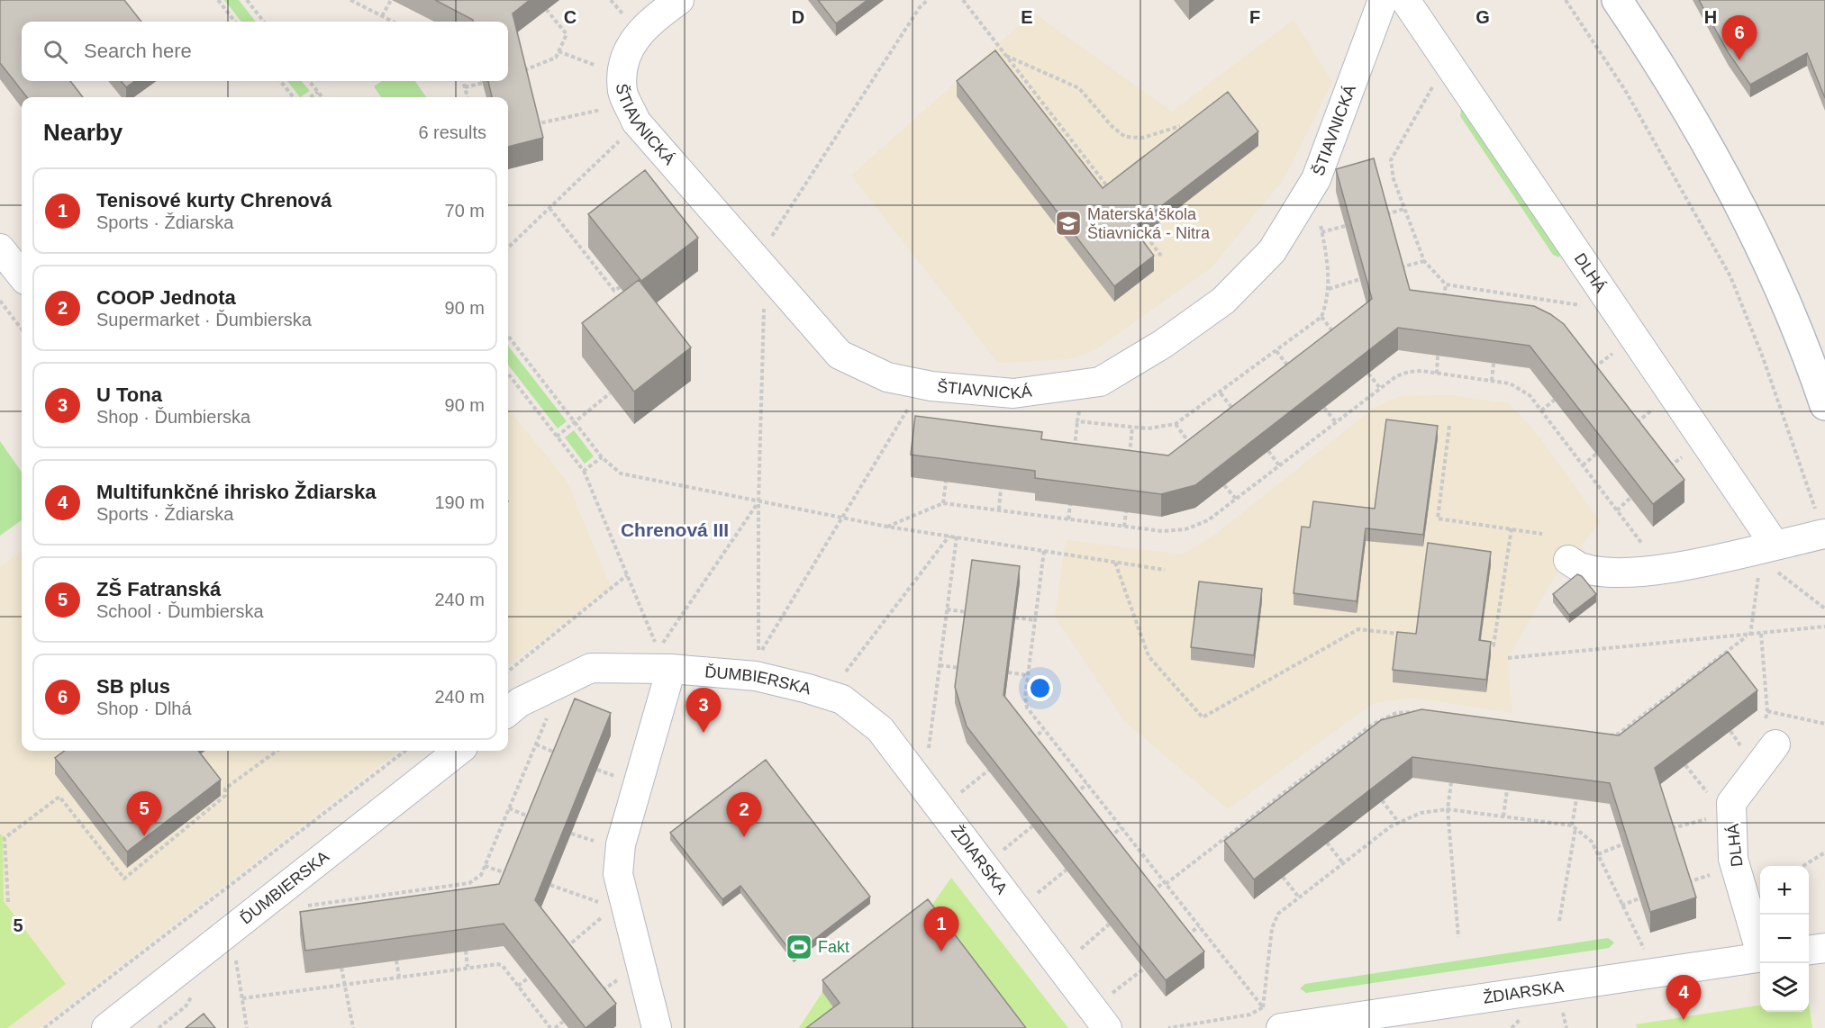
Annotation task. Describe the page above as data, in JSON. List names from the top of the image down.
{
  "streets": {
    "street": [
      "ŠTIAVNICKÁ",
      "DLHÁ",
      "ĎUMBIERSKA",
      "ŽDIARSKA"
    ]
  },
  "crossings": [
    ["ĎUMBIERSKA", "ŽDIARSKA"]
  ],
  "districts": ["Chrenová III"],
  "places": {
    "school or university": ["Materská škola Štiavnická - Nitra"],
    "sports": ["Fakt"]
  },
  "page": {
    "pins": [
      "6",
      "3",
      "5",
      "2",
      "1",
      "4"
    ],
    "search": "Search here",
    "heading": ["Nearby", "6 results"],
    "list": [
      {
        "mark": "1",
        "name": "Tenisové kurty Chrenová",
        "note": "Sports · Ždiarska",
        "value": "70 m"
      },
      {
        "mark": "2",
        "name": "COOP Jednota",
        "note": "Supermarket · Ďumbierska",
        "value": "90 m"
      },
      {
        "mark": "3",
        "name": "U Tona",
        "note": "Shop · Ďumbierska",
        "value": "90 m"
      },
      {
        "mark": "4",
        "name": "Multifunkčné ihrisko Ždiarska",
        "note": "Sports · Ždiarska",
        "value": "190 m"
      },
      {
        "mark": "5",
        "name": "ZŠ Fatranská",
        "note": "School · Ďumbierska",
        "value": "240 m"
      },
      {
        "mark": "6",
        "name": "SB plus",
        "note": "Shop · Dlhá",
        "value": "240 m"
      }
    ],
    "map_buttons": ["+", "−"]
  },
  "grid": {
    "columns": [
      "C",
      "D",
      "E",
      "F",
      "G",
      "H"
    ],
    "rows": ["5"]
  }
}
